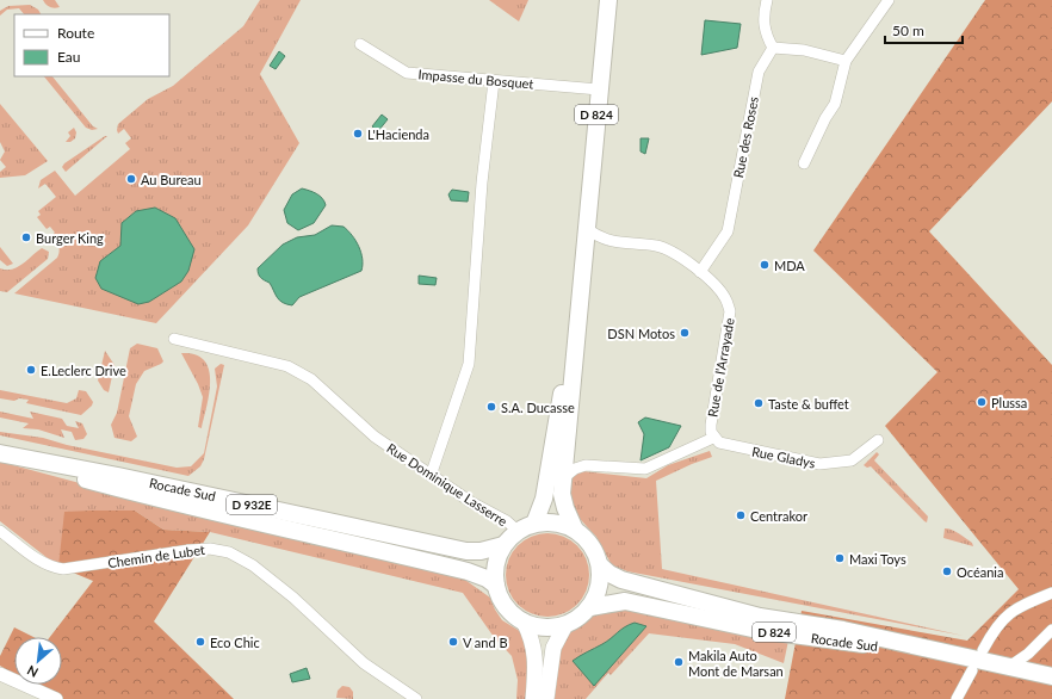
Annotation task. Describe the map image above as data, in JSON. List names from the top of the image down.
{
  "streets": {
    "main road": ["D 824", "Rocade Sud", "D 932E"],
    "street": [
      "Impasse du Bosquet",
      "Rue des Roses",
      "Rue de l'Arrayade",
      "Rue Gladys",
      "Rue Dominique Lasserre",
      "Chemin de Lubet"
    ]
  },
  "crossings": [
    ["Impasse du Bosquet", "D 824"],
    ["D 824", "Rue de l'Arrayade"],
    ["D 824", "Rue Dominique Lasserre"],
    ["D 824", "Rocade Sud"],
    ["Rue des Roses", "Rue de l'Arrayade"],
    ["Rue de l'Arrayade", "Rue Gladys"],
    ["Rue Dominique Lasserre", "Rocade Sud"]
  ],
  "places": [
    "L'Hacienda",
    "Au Bureau",
    "Burger King",
    "MDA",
    "DSN Motos",
    "E.Leclerc Drive",
    "Plussa",
    "Taste & buffet",
    "S.A. Ducasse",
    "Centrakor",
    "Maxi Toys",
    "Océania",
    "Eco Chic",
    "V and B",
    "Makila Auto Mont de Marsan"
  ],
  "legend": ["Route", "Eau"],
  "scale_bar": "50 m",
  "north": "bottom left"
}
